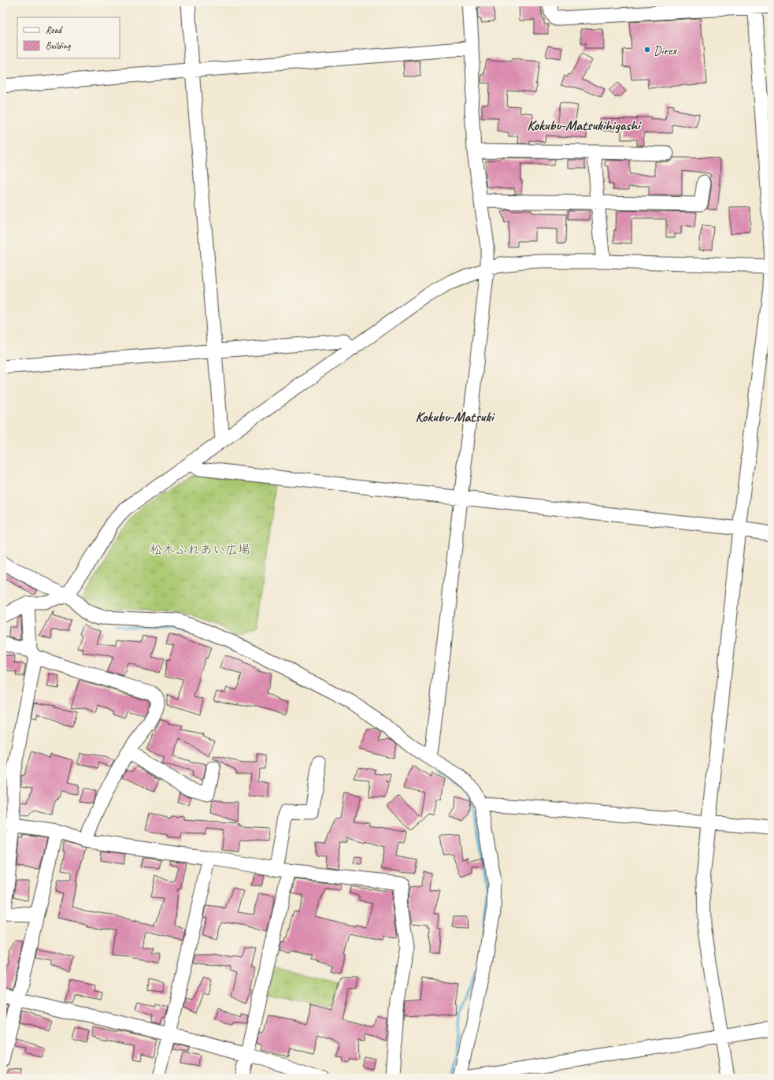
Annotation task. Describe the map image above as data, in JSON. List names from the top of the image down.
{
  "districts": ["Kokubu-Matsukihigashi", "Kokubu-Matsuki"],
  "parks": ["松木ふれあい広場"],
  "places": ["Direx"],
  "legend": ["Road", "Building"]
}
